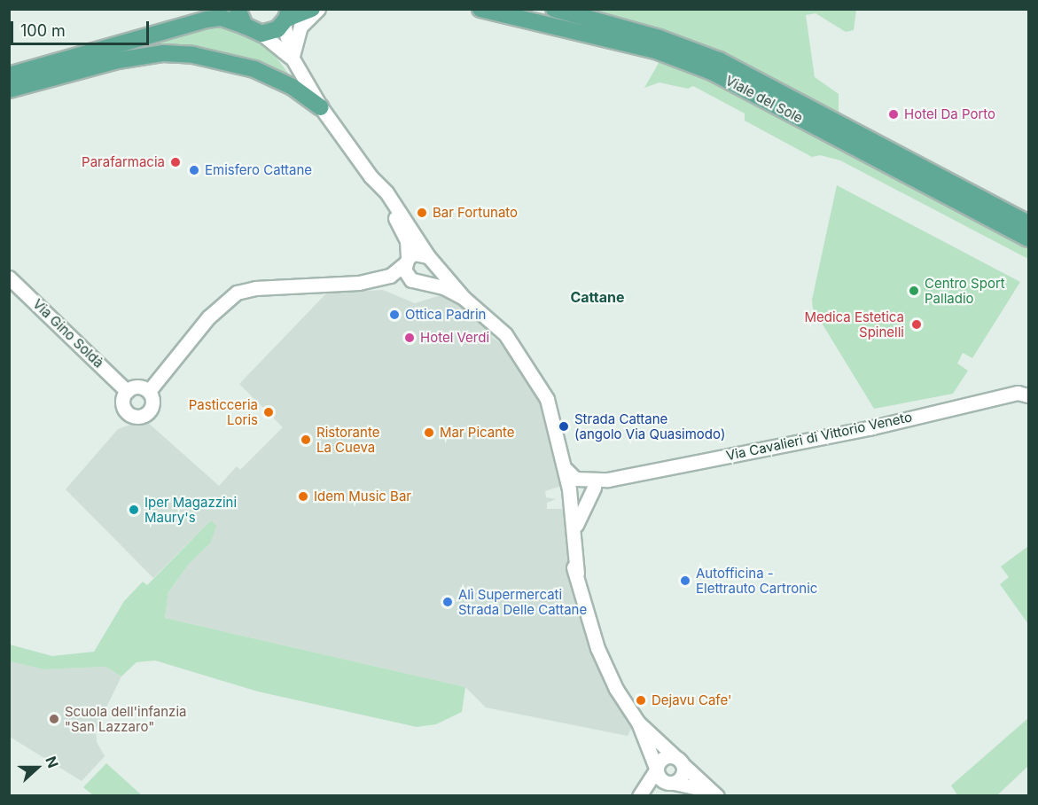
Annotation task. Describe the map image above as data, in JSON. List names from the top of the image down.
{
  "streets": {
    "main road": ["Viale del Sole"],
    "street": ["Via Gino Soldà", "Via Cavalieri di Vittorio Veneto"]
  },
  "districts": ["Cattane"],
  "places": [
    "Hotel Da Porto",
    "Parafarmacia",
    "Emisfero Cattane",
    "Bar Fortunato",
    "Centro Sport Palladio",
    "Ottica Padrin",
    "Medica Estetica Spinelli",
    "Hotel Verdi",
    "Pasticceria Loris",
    "Strada Cattane (angolo Via Quasimodo)",
    "Mar Picante",
    "Ristorante La Cueva",
    "Idem Music Bar",
    "Iper Magazzini Maury's",
    "Autofficina - Elettrauto Cartronic",
    "Alì Supermercati Strada Delle Cattane",
    "Dejavu Cafe'",
    "Scuola dell'infanzia \"San Lazzaro\""
  ],
  "scale_bar": "100 m",
  "north": "right"
}
